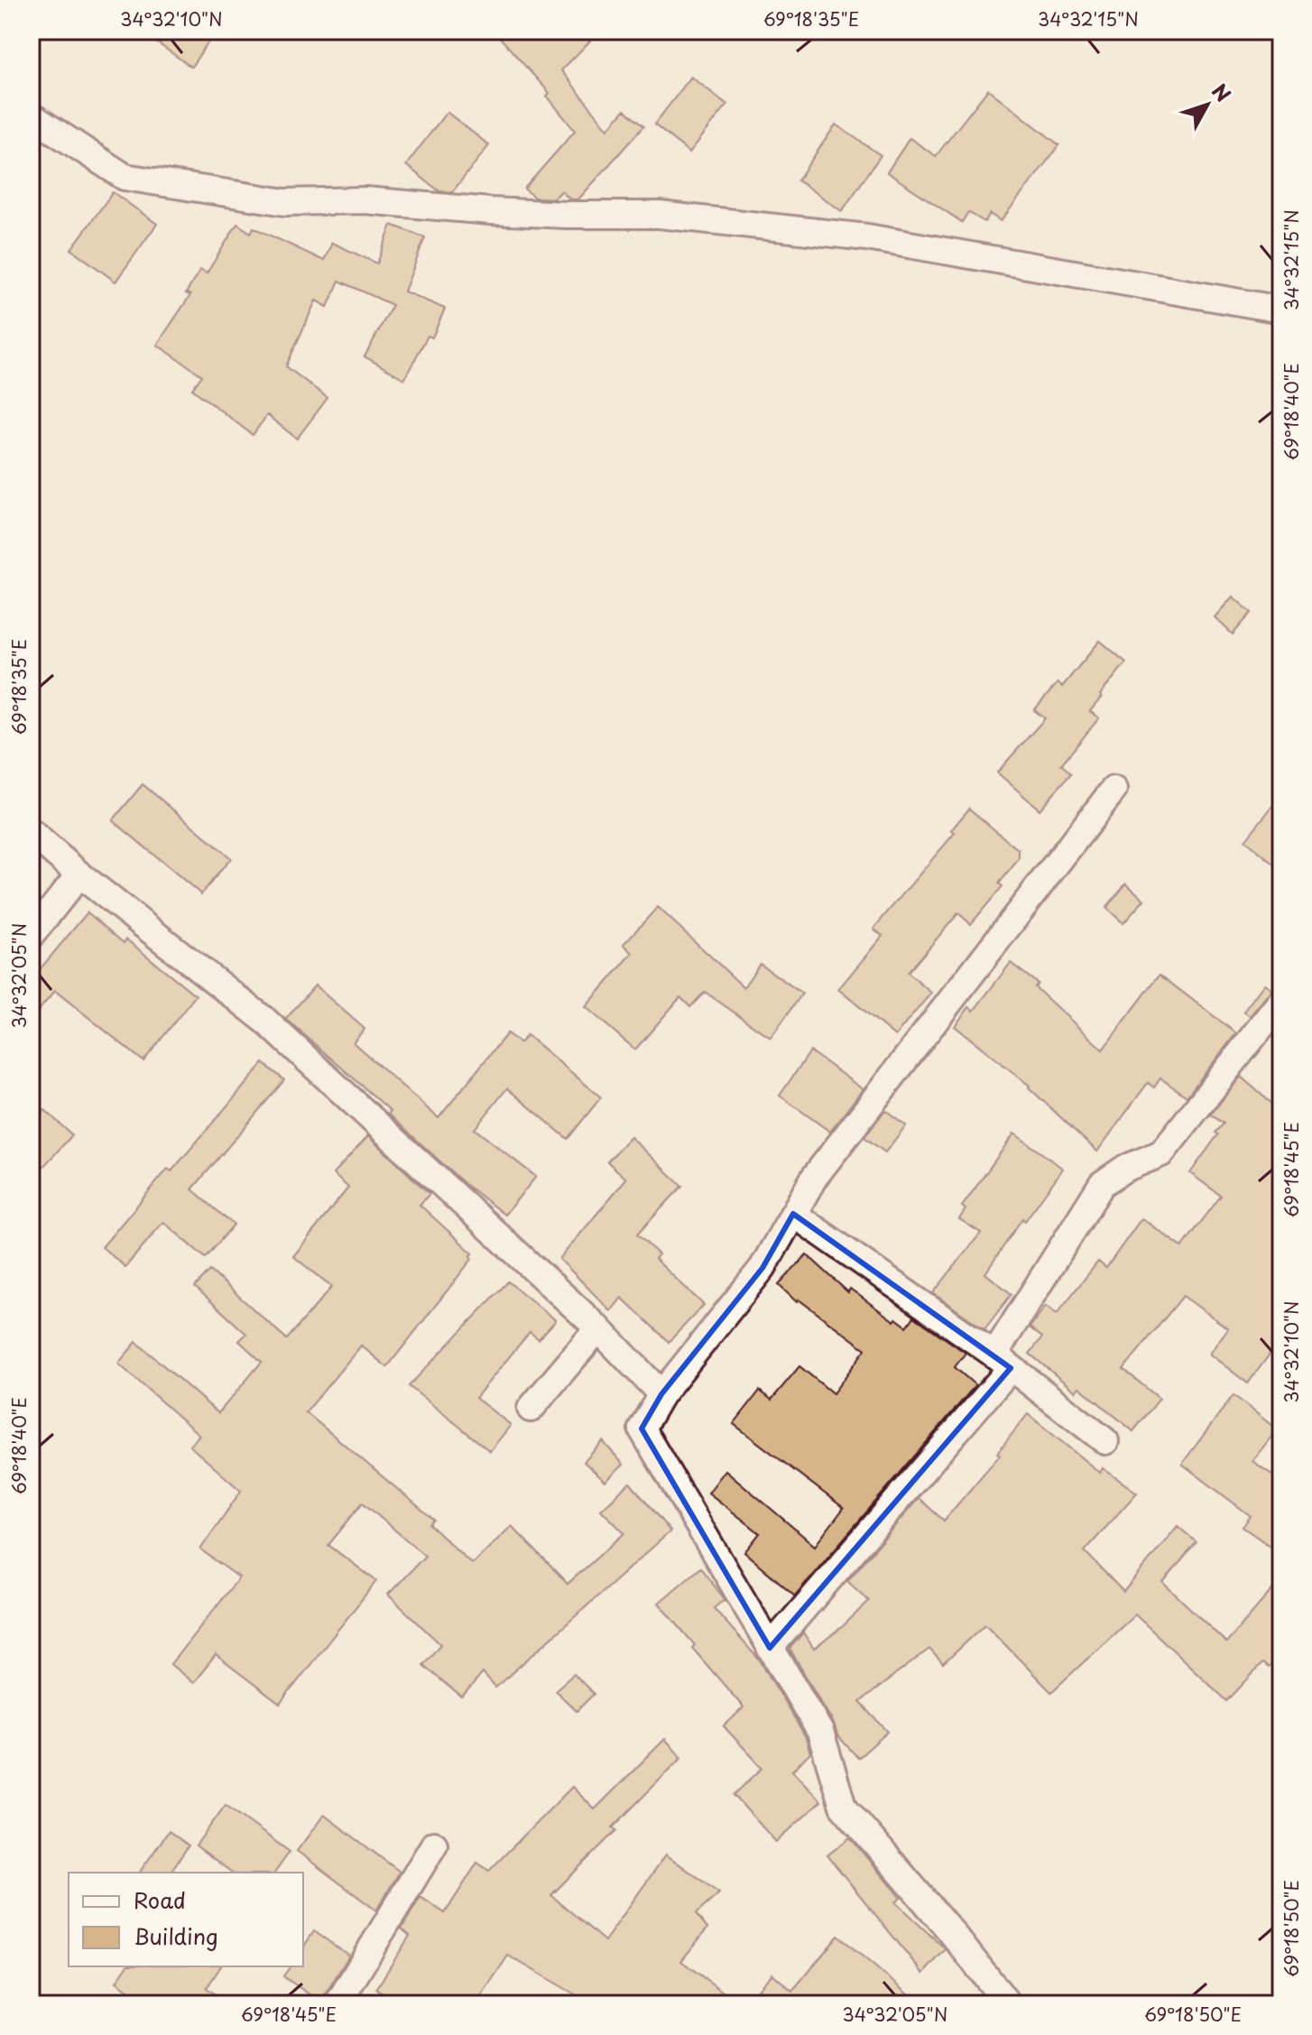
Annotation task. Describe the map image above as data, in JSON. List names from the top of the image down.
{
  "legend": ["Road", "Building"],
  "north": "top right",
  "coordinates": [
    "34°32'10\"N",
    "69°18'35\"E",
    "34°32'15\"N",
    "69°18'40\"E",
    "34°32'05\"N",
    "69°18'45\"E",
    "69°18'50\"E"
  ]
}
